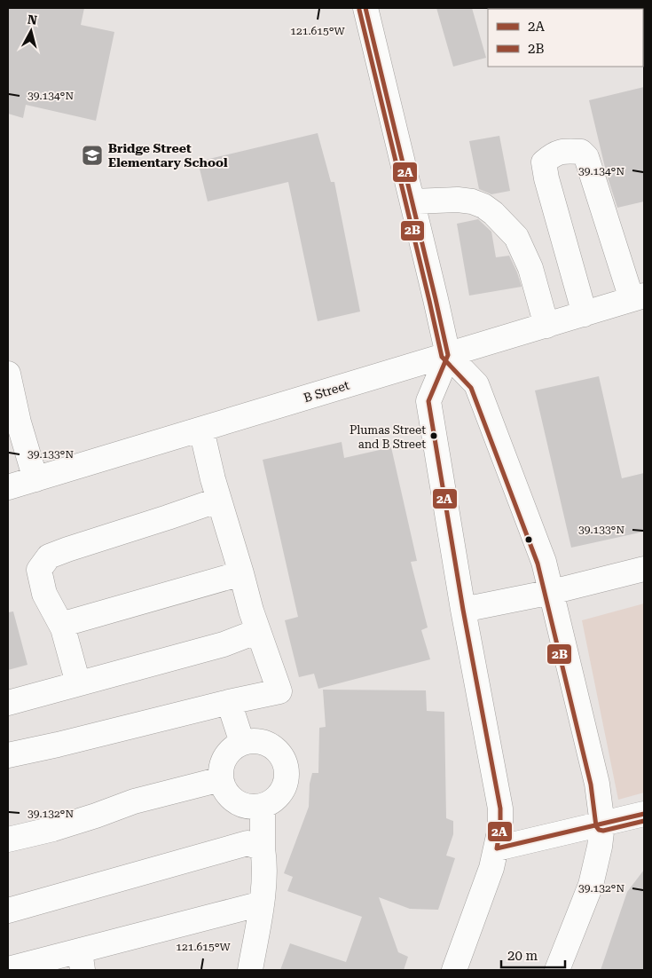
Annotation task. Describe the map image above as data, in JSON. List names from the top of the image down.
{
  "streets": {
    "street": ["B Street"]
  },
  "places": {
    "school or university": ["Bridge Street Elementary School"],
    "other": ["Plumas Street and B Street"]
  },
  "lines": ["transit line 2A", "transit line 2B"],
  "legend": ["2A", "2B"],
  "scale_bar": "20 m",
  "north": "top",
  "coordinates": [
    "121.615°W",
    "39.134°N",
    "39.133°N",
    "39.132°N"
  ]
}
